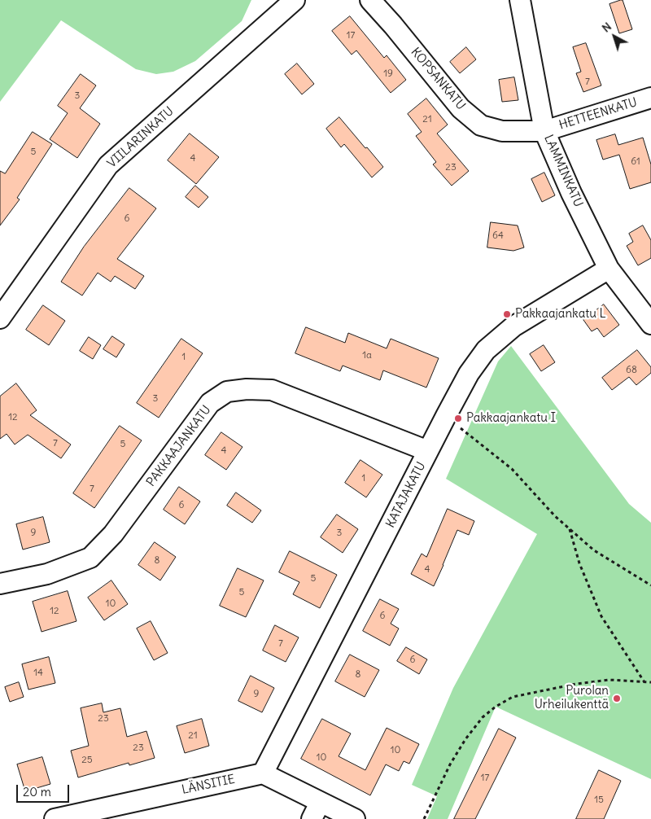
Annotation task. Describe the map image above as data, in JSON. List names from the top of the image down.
{
  "streets": {
    "street": [
      "KOPSANKATU",
      "HETTEENKATU",
      "VIILARINKATU",
      "LAMMINKATU",
      "PAKKAAJANKATU",
      "KATAJAKATU",
      "LÄNSITIE"
    ]
  },
  "crossings": [
    ["KOPSANKATU", "HETTEENKATU"],
    ["KOPSANKATU", "LAMMINKATU"],
    ["HETTEENKATU", "LAMMINKATU"],
    ["LAMMINKATU", "KATAJAKATU"],
    ["PAKKAAJANKATU", "KATAJAKATU"],
    ["KATAJAKATU", "LÄNSITIE"]
  ],
  "places": ["Pakkaajankatu L", "Pakkaajankatu I", "Purolan Urheilukenttä"],
  "house_numbers": [
    "17",
    "19",
    "7",
    "3",
    "21",
    "5",
    "4",
    "61",
    "23",
    "6",
    "64",
    "1a",
    "1",
    "68",
    "3",
    "12",
    "7",
    "5",
    "4",
    "1",
    "7",
    "6",
    "9",
    "3",
    "8",
    "4",
    "5",
    "5",
    "10",
    "12",
    "6",
    "7",
    "6",
    "14",
    "8",
    "9",
    "23",
    "21",
    "23",
    "10",
    "10",
    "25",
    "17",
    "15"
  ],
  "scale_bar": "20 m",
  "north": "top left"
}
